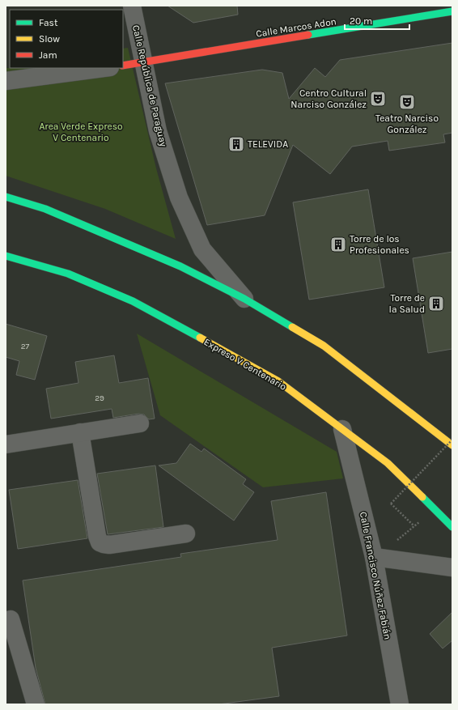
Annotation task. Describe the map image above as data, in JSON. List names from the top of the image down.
{
  "streets": {
    "main road": ["Calle Marcos Adon", "Expreso V Centenario"],
    "street": ["Calle República de Paraguay", "Calle Francisco Núñez Fabián"]
  },
  "crossings": [
    ["Calle Marcos Adon", "Calle República de Paraguay"],
    ["Expreso V Centenario", "Calle Francisco Núñez Fabián"]
  ],
  "parks": ["Area Verde Expreso V Centenario"],
  "places": {
    "theatre": ["Centro Cultural Narciso González", "Teatro Narciso González"],
    "building": ["TELEVIDA", "Torre de los Profesionales", "Torre de la Salud"]
  },
  "house_numbers": ["27", "29"],
  "legend": ["Fast", "Slow", "Jam"],
  "scale_bar": "20 m"
}
